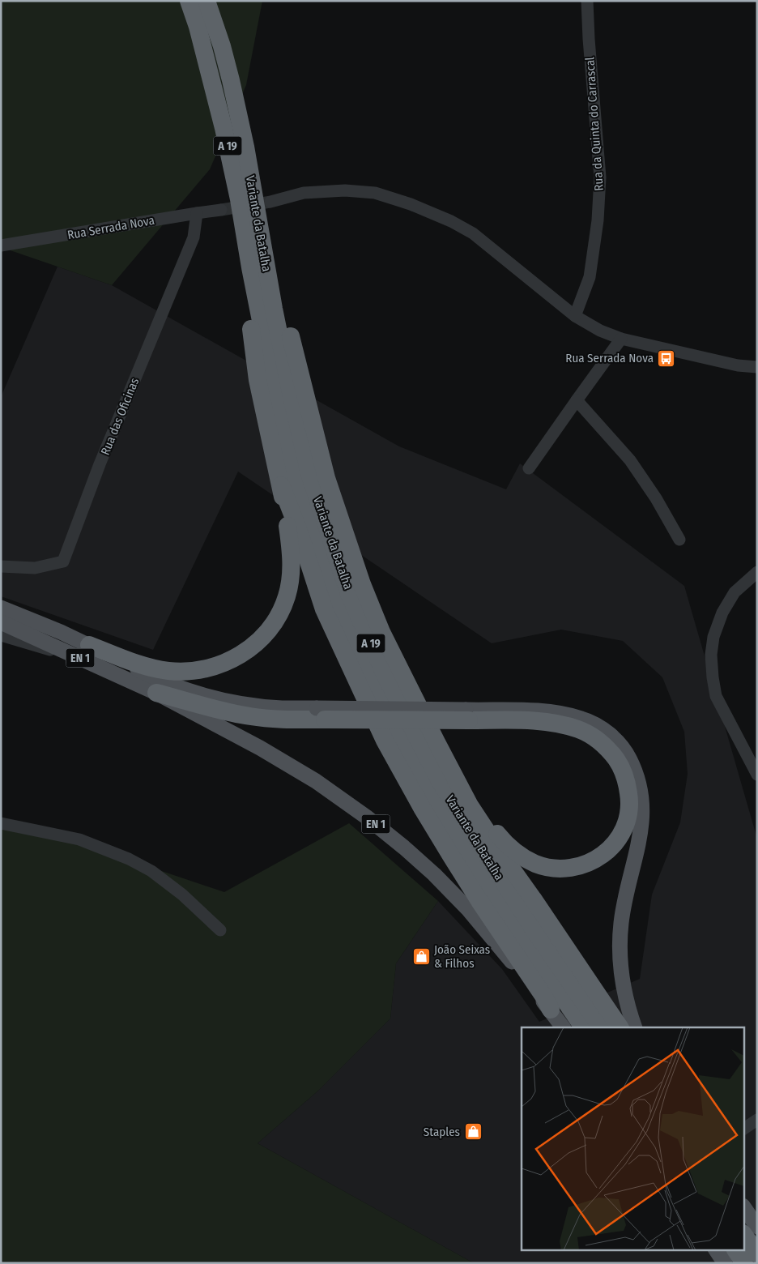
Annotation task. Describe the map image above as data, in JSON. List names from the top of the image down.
{
  "streets": {
    "highway": ["A 19", "Variante da Batalha"],
    "main road": ["EN 1"],
    "street": ["Rua da Quinta do Carrascal", "Rua Serrada Nova", "Rua das Oficinas"]
  },
  "crossings": [
    ["Rua Serrada Nova", "Rua das Oficinas"]
  ],
  "places": {
    "bus stop": ["Rua Serrada Nova"],
    "shop": ["João Seixas & Filhos", "Staples"]
  }
}
